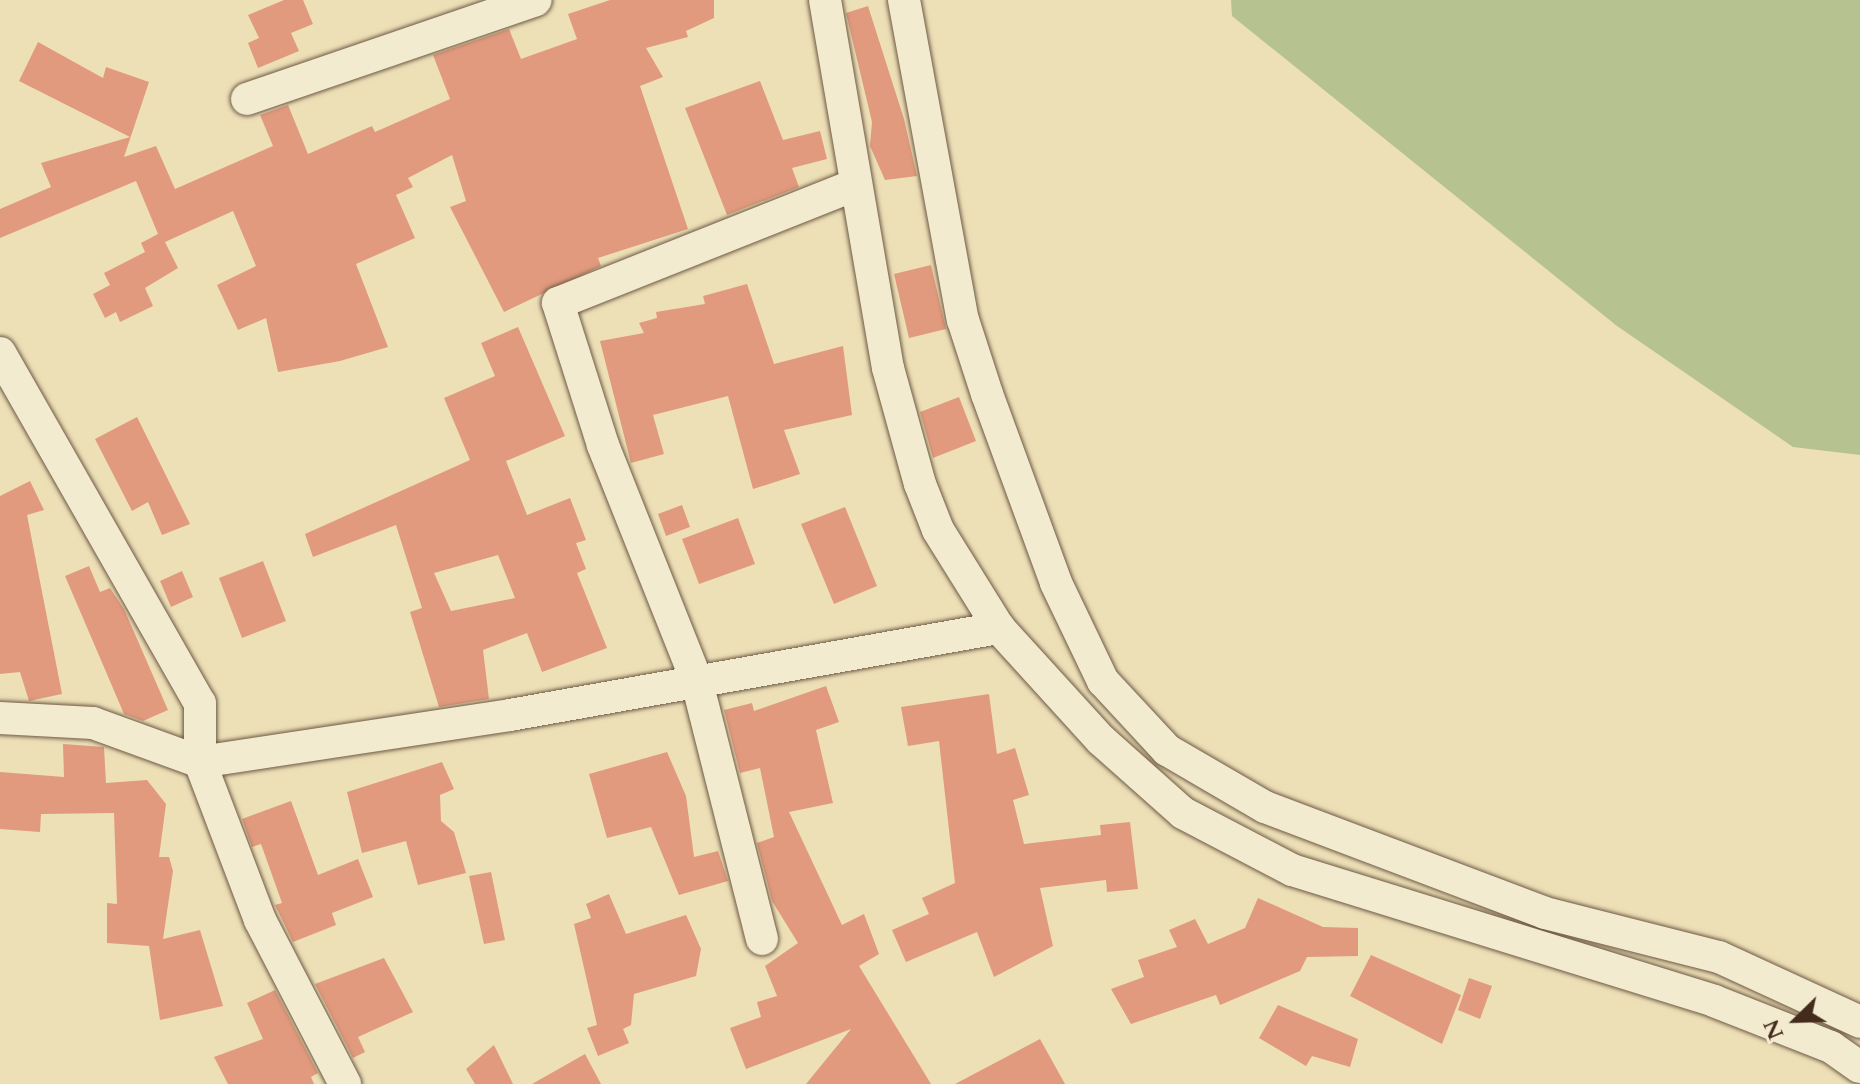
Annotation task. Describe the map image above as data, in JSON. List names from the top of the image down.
{
  "north": "bottom left"
}
